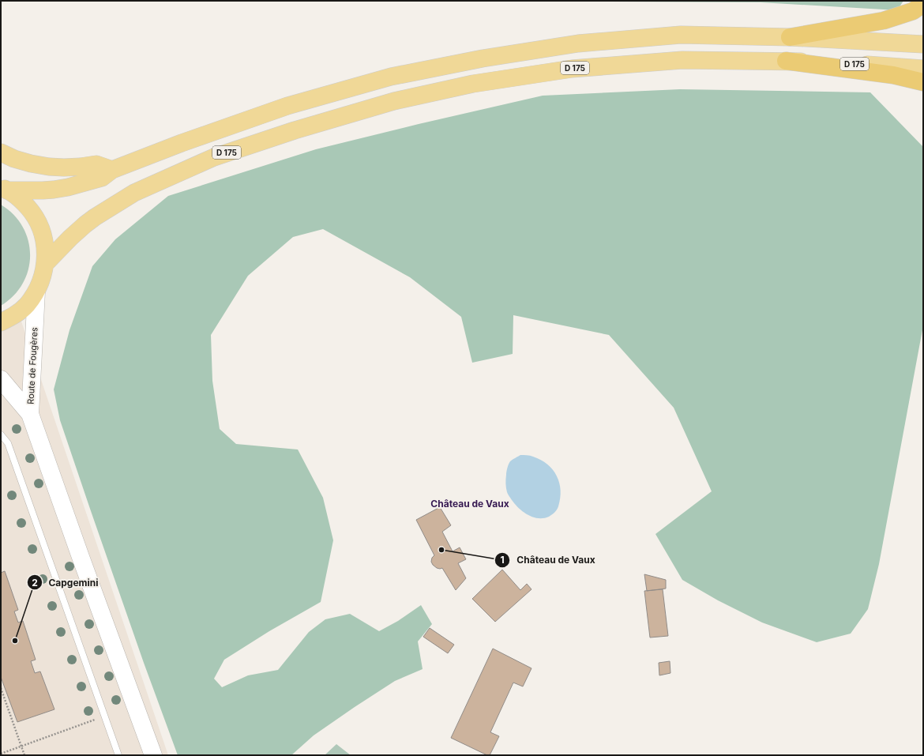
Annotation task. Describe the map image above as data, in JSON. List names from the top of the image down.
{
  "streets": {
    "main road": ["D 175", "Route de Fougères"]
  },
  "districts": ["Château de Vaux"],
  "places": ["Château de Vaux", "Capgemini"]
}
